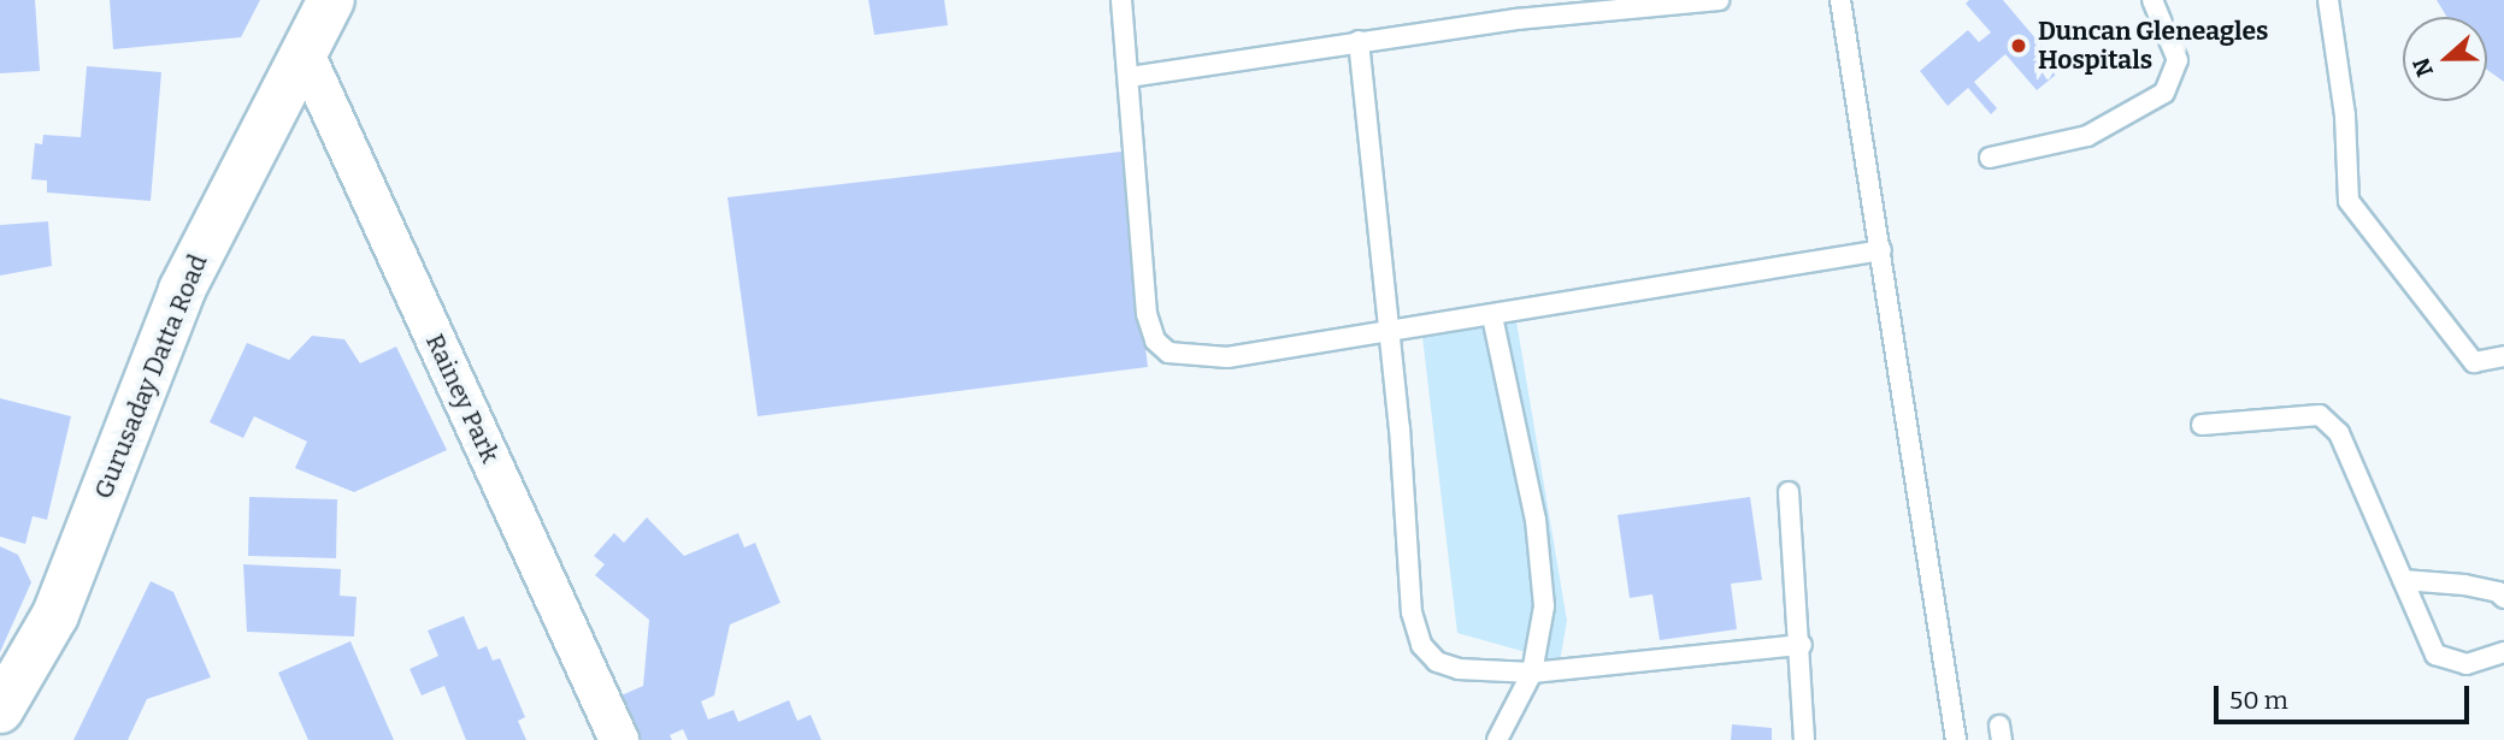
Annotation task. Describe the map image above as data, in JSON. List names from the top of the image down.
{
  "streets": {
    "street": ["Gurusaday Datta Road", "Rainey Park"]
  },
  "crossings": [
    ["Gurusaday Datta Road", "Rainey Park"]
  ],
  "places": ["Duncan Gleneagles Hospitals"],
  "scale_bar": "50 m",
  "north": "left"
}
